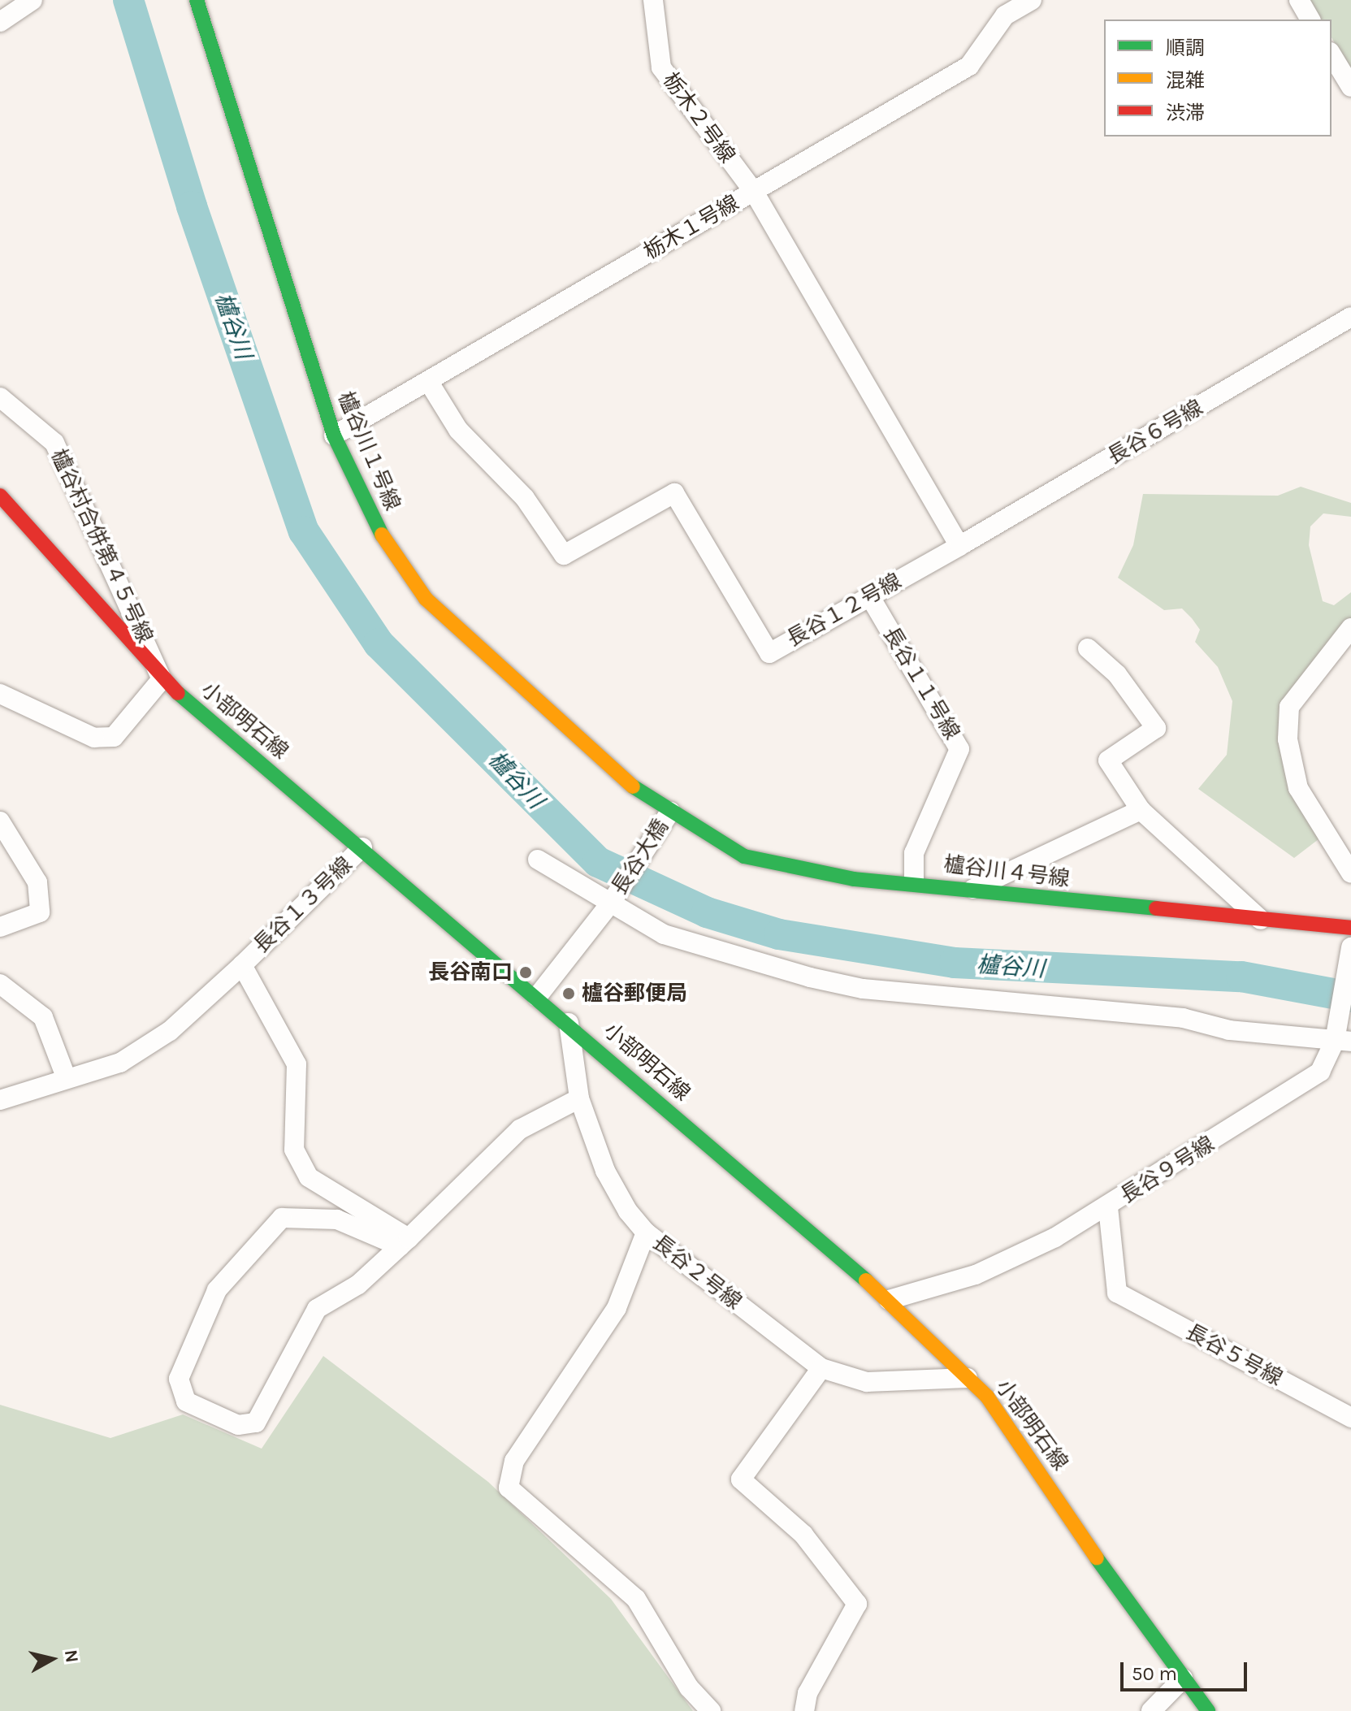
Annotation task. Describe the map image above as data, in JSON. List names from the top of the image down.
{
  "streets": {
    "main road": ["櫨谷川１号線", "小部明石線", "櫨谷川４号線"],
    "street": [
      "栃木２号線",
      "栃木１号線",
      "長谷６号線",
      "櫨谷村合併第４５号線",
      "長谷１２号線",
      "長谷１１号線",
      "長谷大橋",
      "長谷１３号線",
      "長谷９号線",
      "長谷２号線",
      "長谷５号線"
    ]
  },
  "crossings": [
    ["栃木２号線", "栃木１号線"],
    ["栃木１号線", "櫨谷川１号線"],
    ["栃木１号線", "長谷１２号線"],
    ["長谷６号線", "長谷１２号線"],
    ["櫨谷川１号線", "長谷大橋"],
    ["櫨谷川１号線", "櫨谷川４号線"],
    ["櫨谷村合併第４５号線", "小部明石線"],
    ["長谷１２号線", "長谷１１号線"],
    ["長谷１１号線", "櫨谷川４号線"],
    ["小部明石線", "長谷大橋"],
    ["小部明石線", "長谷１３号線"],
    ["小部明石線", "長谷９号線"],
    ["長谷大橋", "櫨谷川４号線"],
    ["長谷９号線", "長谷５号線"]
  ],
  "water": ["櫨谷川"],
  "places": ["長谷南口", "櫨谷郵便局"],
  "legend": ["順調", "混雑", "渋滞"],
  "scale_bar": "50 m",
  "north": "right"
}
